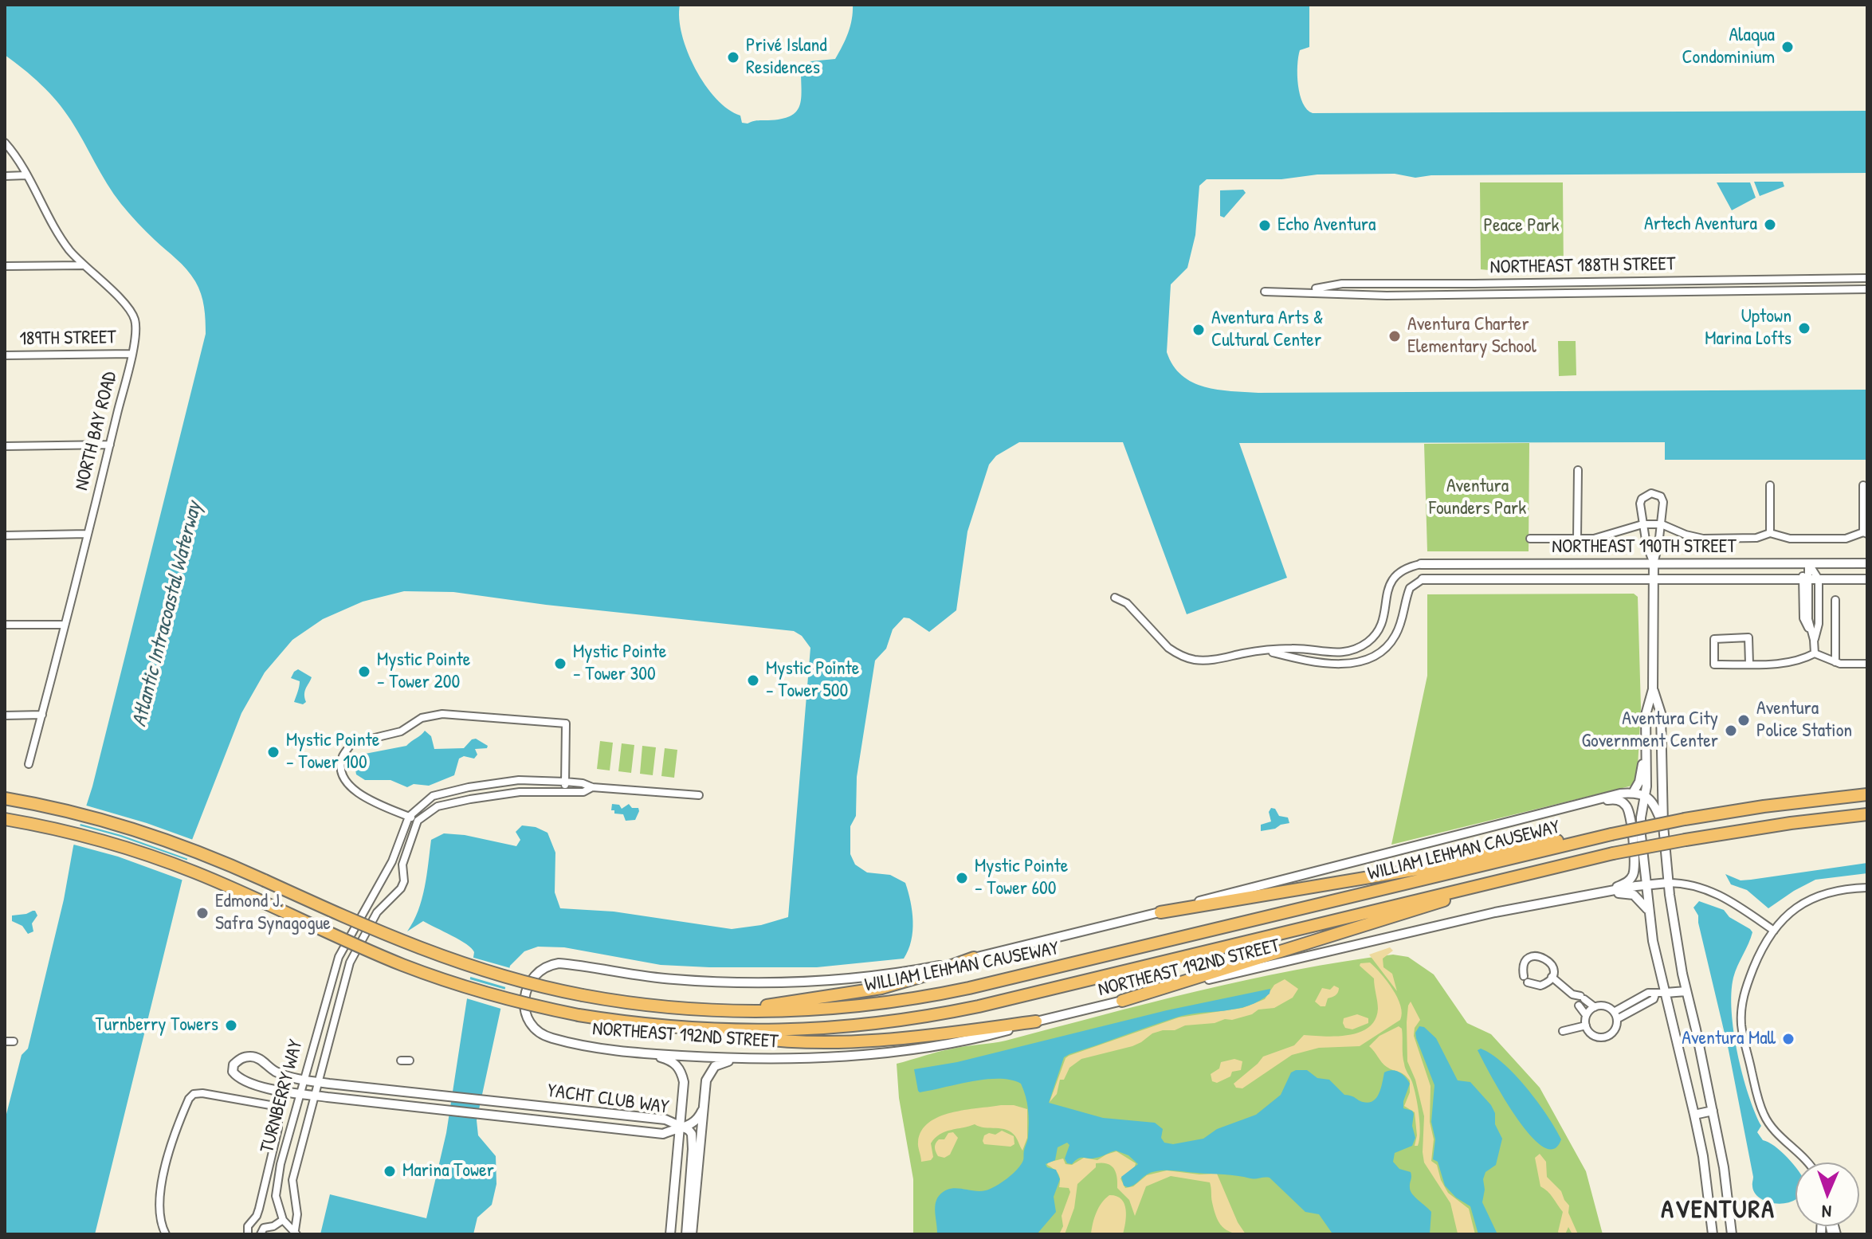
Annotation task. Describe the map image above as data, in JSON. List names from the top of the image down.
{
  "streets": {
    "highway": ["WILLIAM LEHMAN CAUSEWAY"],
    "street": [
      "NORTHEAST 188TH STREET",
      "189TH STREET",
      "NORTH BAY ROAD",
      "NORTHEAST 190TH STREET",
      "NORTHEAST 192ND STREET",
      "TURNBERRY WAY",
      "YACHT CLUB WAY"
    ]
  },
  "crossings": [
    ["189TH STREET", "NORTH BAY ROAD"],
    ["TURNBERRY WAY", "YACHT CLUB WAY"]
  ],
  "districts": ["AVENTURA"],
  "water": ["Atlantic Intracoastal Waterway"],
  "parks": ["Peace Park", "Aventura Founders Park"],
  "places": [
    "Alaqua Condominium",
    "Privé Island Residences",
    "Artech Aventura",
    "Echo Aventura",
    "Uptown Marina Lofts",
    "Aventura Arts & Cultural Center",
    "Aventura Charter Elementary School",
    "Mystic Pointe - Tower 300",
    "Mystic Pointe - Tower 200",
    "Mystic Pointe - Tower 500",
    "Aventura Police Station",
    "Aventura City Government Center",
    "Mystic Pointe - Tower 100",
    "Mystic Pointe - Tower 600",
    "Edmond J. Safra Synagogue",
    "Turnberry Towers",
    "Aventura Mall",
    "Marina Tower"
  ],
  "north": "bottom"
}
